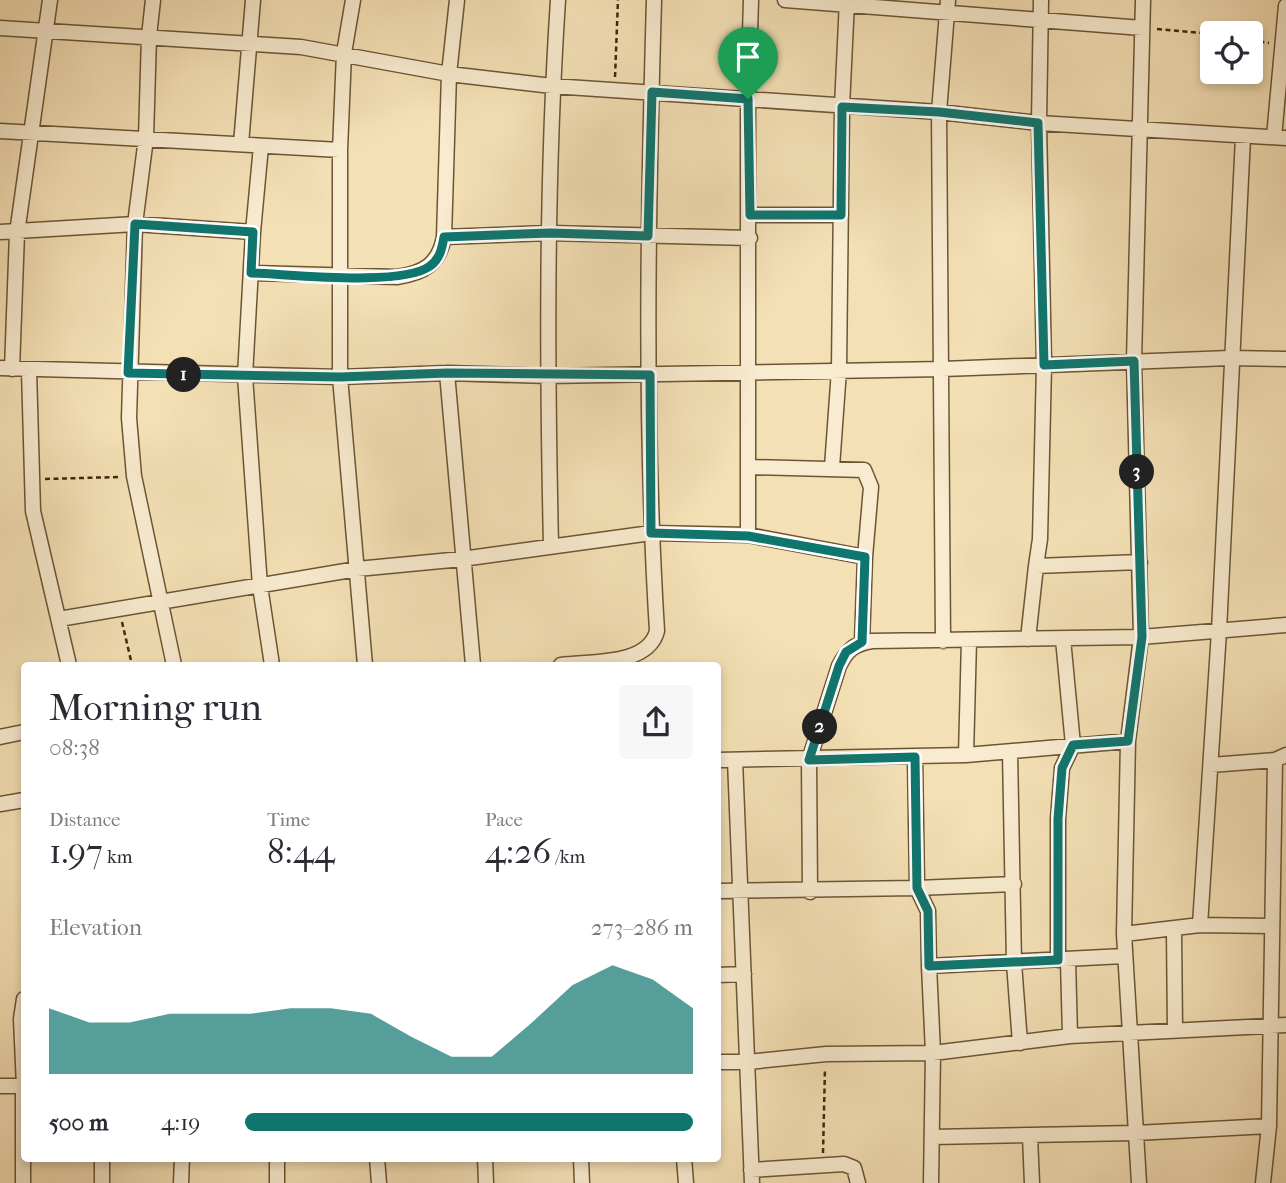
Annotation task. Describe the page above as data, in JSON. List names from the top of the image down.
{
  "page": {
    "pins": ["1", "3", "2"],
    "heading": ["Morning run", "08:38"],
    "stats": [
      ["Distance", "1.97 km"],
      ["Time", "8:44"],
      ["Pace", "4:26 /km"]
    ],
    "chart": ["Elevation", "273–286 m"],
    "list": [
      {
        "name": "500 m",
        "note": "4:19"
      }
    ]
  }
}
